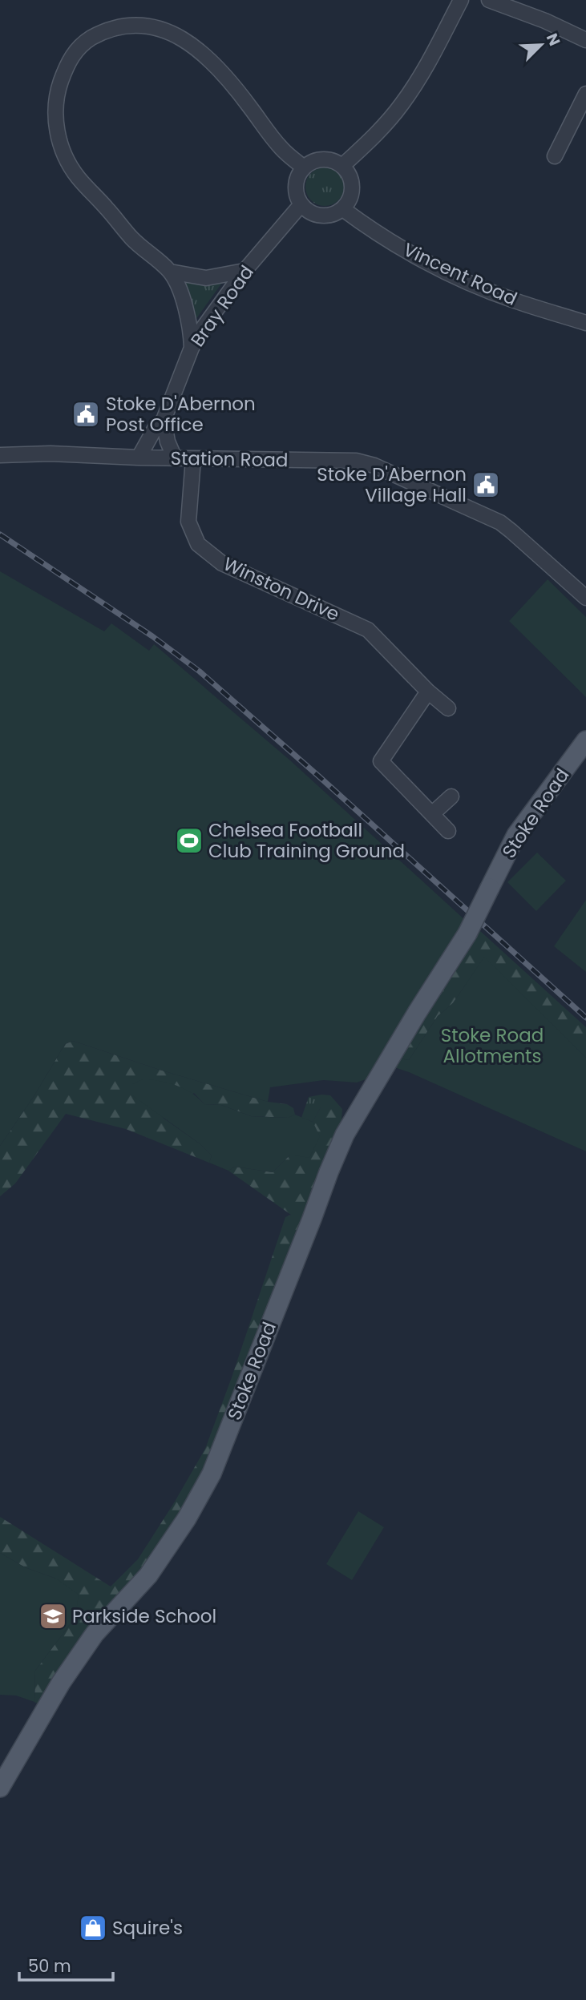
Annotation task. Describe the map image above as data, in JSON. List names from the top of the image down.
{
  "streets": {
    "main road": ["Stoke Road"],
    "street": [
      "Vincent Road",
      "Bray Road",
      "Station Road",
      "Winston Drive"
    ]
  },
  "crossings": [
    ["Vincent Road", "Bray Road"],
    ["Bray Road", "Station Road"],
    ["Station Road", "Winston Drive"]
  ],
  "parks": ["Stoke Road Allotments"],
  "places": {
    "public building": ["Stoke D'Abernon Post Office", "Stoke D'Abernon Village Hall"],
    "sports": ["Chelsea Football Club Training Ground"],
    "school or university": ["Parkside School"],
    "shop": ["Squire's"]
  },
  "scale_bar": "50 m",
  "north": "top right"
}
